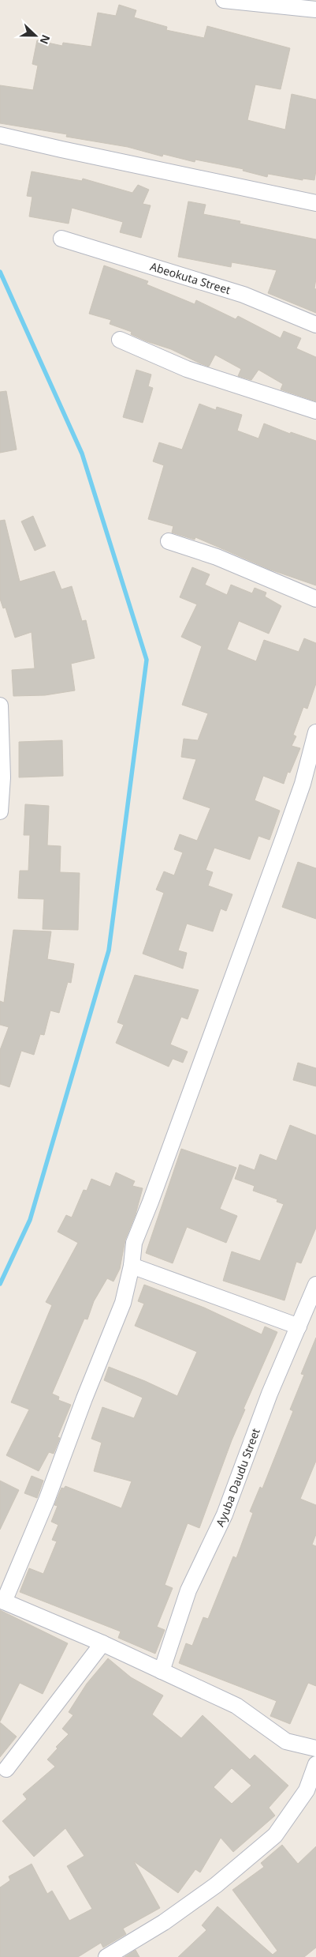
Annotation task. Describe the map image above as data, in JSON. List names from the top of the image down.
{
  "streets": {
    "street": ["Abeokuta Street", "Ayuba Daudu Street"]
  },
  "north": "right"
}
